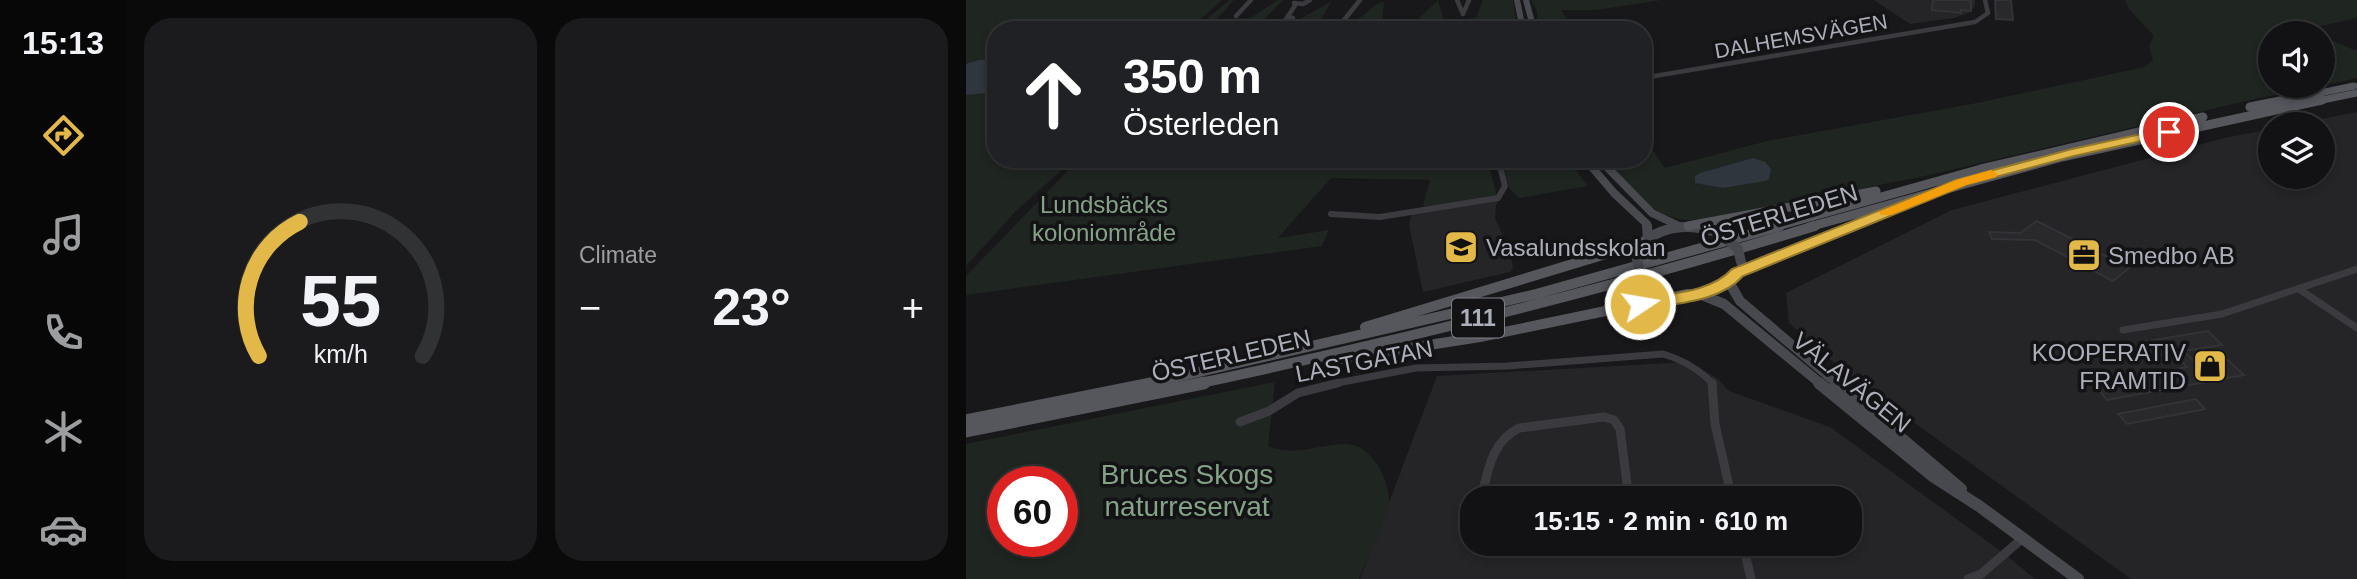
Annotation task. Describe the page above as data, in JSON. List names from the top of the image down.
{
  "streets": {
    "main road": ["ÖSTERLEDEN", "111", "VÄLAVÄGEN"],
    "street": ["DALHEMSVÄGEN", "LASTGATAN"]
  },
  "parks": ["Lundsbäcks koloniområde", "Bruces Skogs naturreservat"],
  "places": {
    "school or university": ["Vasalundsskolan"],
    "office": ["Smedbo AB"],
    "shop": ["KOOPERATIV FRAMTID"]
  },
  "page": {
    "tabs": "15:13",
    "tile": "Climate",
    "turn": ["350 m", "Österleden"],
    "heat": ["−", "23°", "+"],
    "limit": "60",
    "trip": "15:15 · 2 min · 610 m",
    "gauge": ["55", "km/h"]
  }
}
